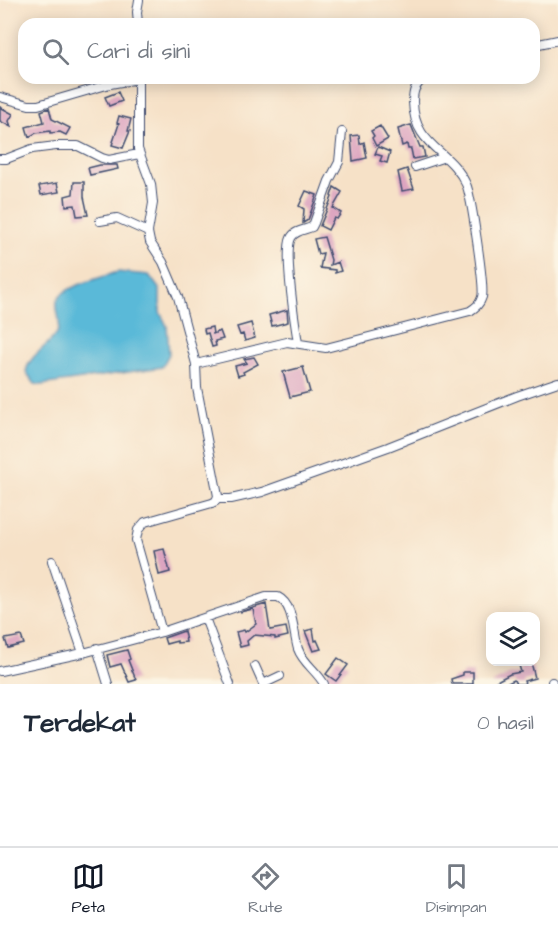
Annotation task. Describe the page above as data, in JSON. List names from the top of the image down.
{
  "page": {
    "search": "Cari di sini",
    "heading": ["Terdekat", "0 hasil"],
    "nav": ["Peta", "Rute", "Disimpan"]
  }
}
